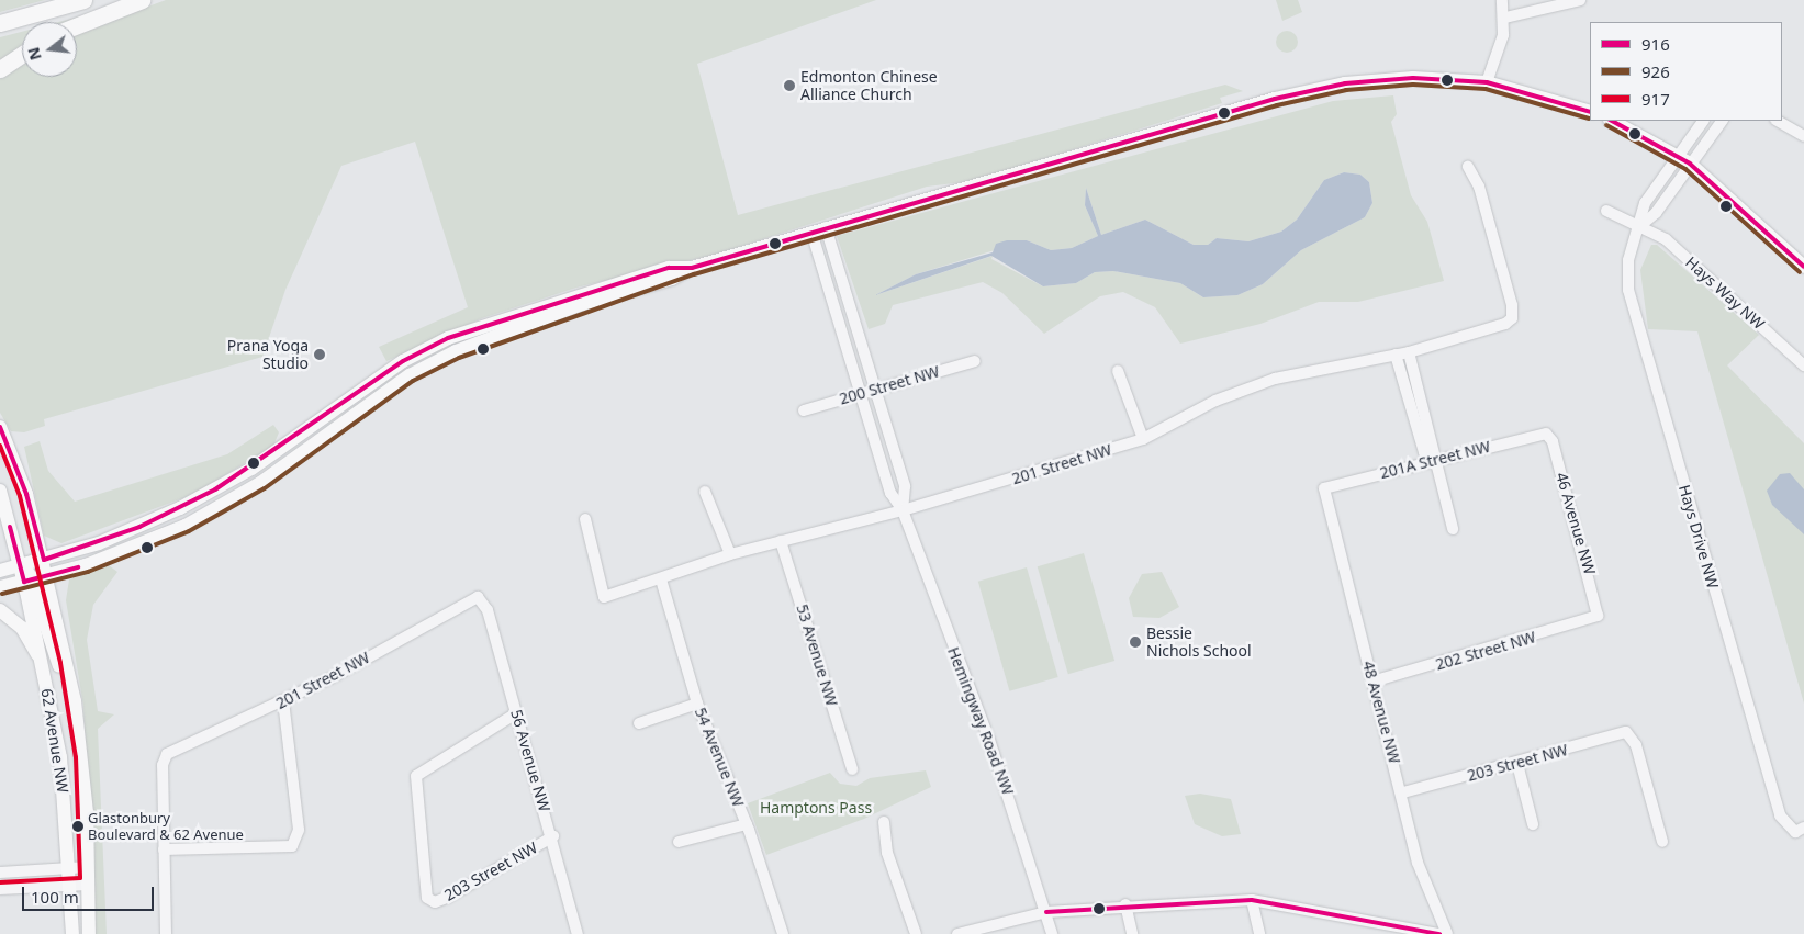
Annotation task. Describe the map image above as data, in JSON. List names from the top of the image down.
{
  "streets": {
    "main road": ["62 Avenue NW"],
    "street": [
      "Hays Way NW",
      "200 Street NW",
      "201A Street NW",
      "201 Street NW",
      "46 Avenue NW",
      "Hays Drive NW",
      "202 Street NW",
      "53 Avenue NW",
      "48 Avenue NW",
      "Hemingway Road NW",
      "54 Avenue NW",
      "56 Avenue NW",
      "203 Street NW"
    ]
  },
  "crossings": [
    ["Hays Way NW", "Hays Drive NW"],
    ["200 Street NW", "Hemingway Road NW"],
    ["201A Street NW", "46 Avenue NW"],
    ["201A Street NW", "48 Avenue NW"],
    ["201 Street NW", "53 Avenue NW"],
    ["201 Street NW", "Hemingway Road NW"],
    ["201 Street NW", "54 Avenue NW"],
    ["201 Street NW", "56 Avenue NW"],
    ["46 Avenue NW", "202 Street NW"],
    ["202 Street NW", "48 Avenue NW"],
    ["48 Avenue NW", "203 Street NW"],
    ["56 Avenue NW", "203 Street NW"]
  ],
  "parks": ["Hamptons Pass"],
  "places": [
    "Edmonton Chinese Alliance Church",
    "Prana Yoga Studio",
    "Bessie Nichols School",
    "Glastonbury Boulevard & 62 Avenue"
  ],
  "lines": ["transit line 916", "transit line 926", "transit line 917"],
  "legend": ["916", "926", "917"],
  "scale_bar": "100 m",
  "north": "left"
}
